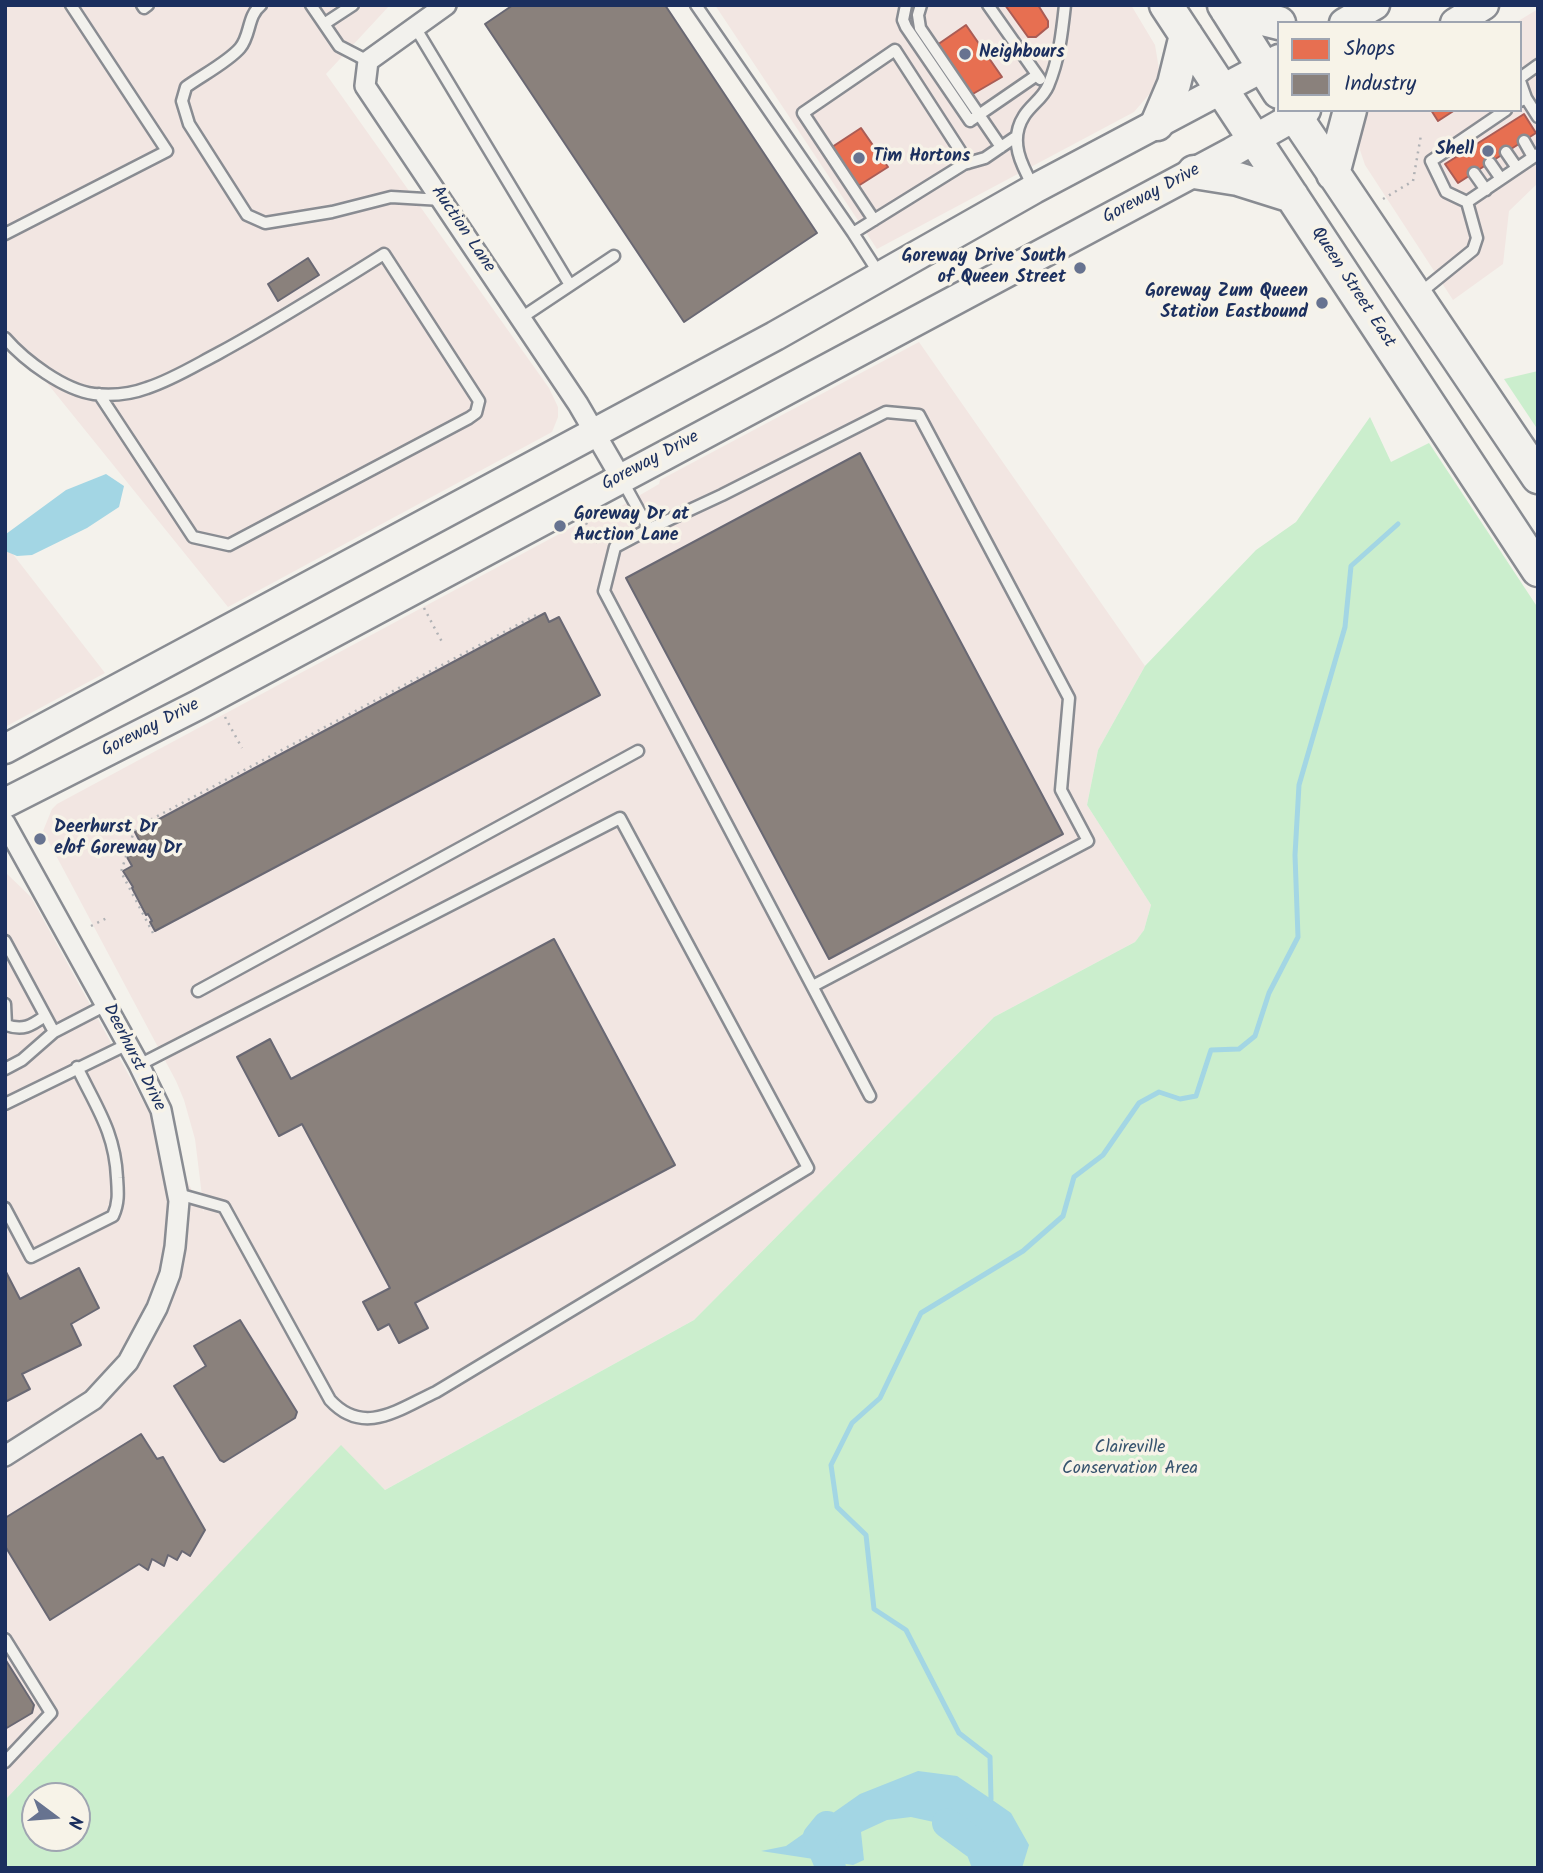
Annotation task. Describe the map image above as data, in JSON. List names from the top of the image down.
{
  "streets": {
    "main road": ["Goreway Drive", "Queen Street East"],
    "street": ["Auction Lane", "Deerhurst Drive"]
  },
  "crossings": [
    ["Goreway Drive", "Auction Lane"],
    ["Goreway Drive", "Queen Street East"]
  ],
  "parks": ["Claireville Conservation Area"],
  "places": [
    "Neighbours",
    "Shell",
    "Tim Hortons",
    "Goreway Drive South of Queen Street",
    "Goreway Zum Queen Station Eastbound",
    "Goreway Dr at Auction Lane",
    "Deerhurst Dr e/of Goreway Dr"
  ],
  "legend": ["Shops", "Industry"],
  "north": "right"
}
